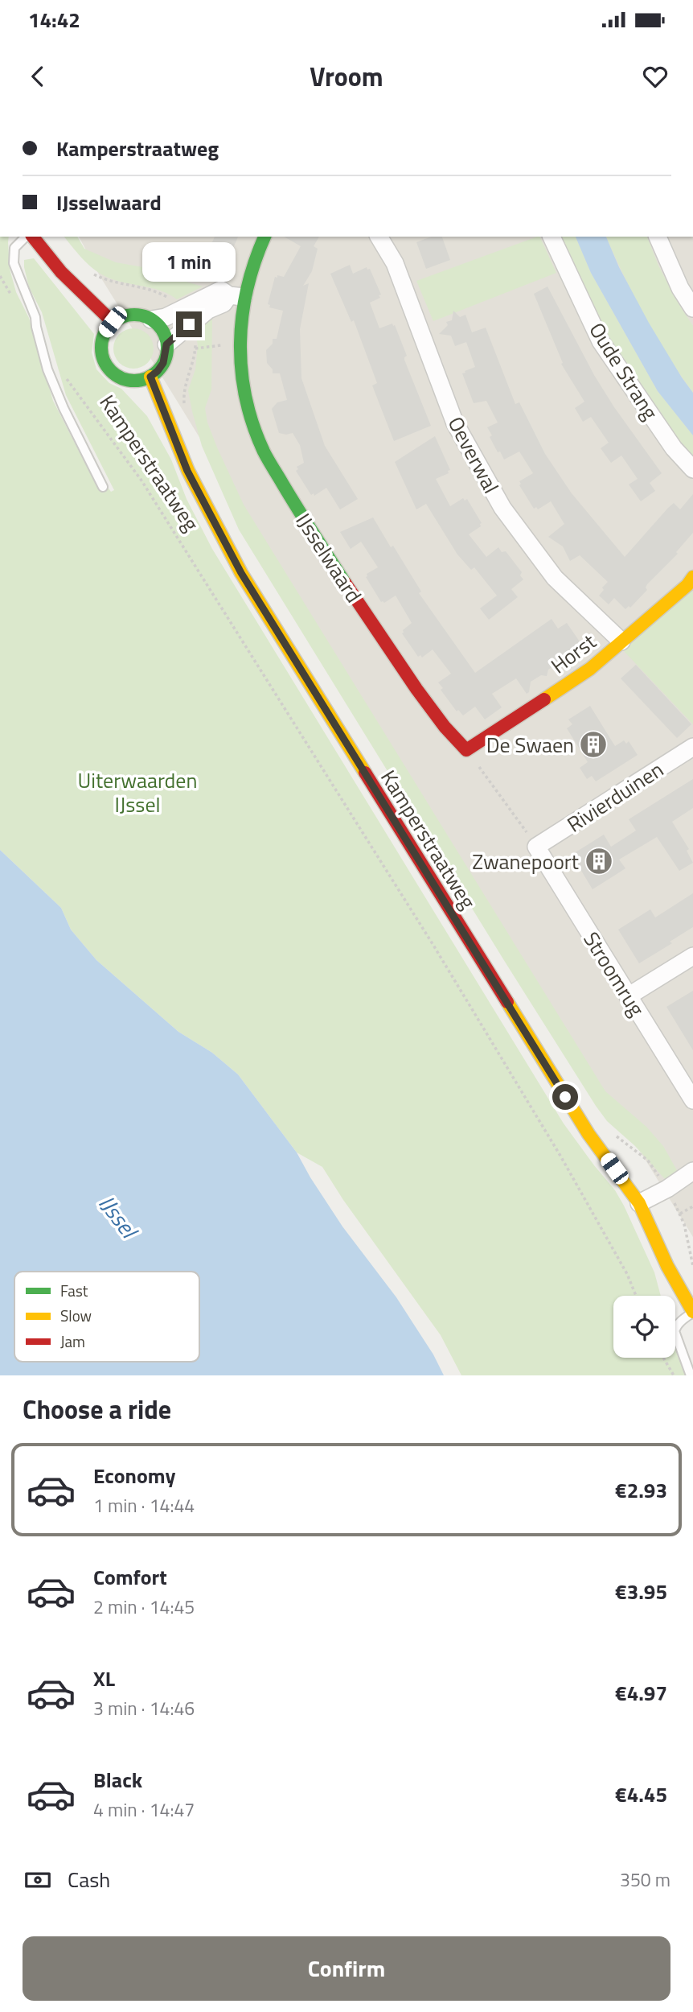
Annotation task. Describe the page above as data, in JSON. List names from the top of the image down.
{
  "streets": {
    "main road": ["Kamperstraatweg", "IJsselwaard", "Horst"],
    "street": [
      "Oude Strang",
      "Oeverwal",
      "Rivierduinen",
      "Stroomrug"
    ]
  },
  "crossings": [
    ["Oeverwal", "Horst"],
    ["IJsselwaard", "Horst"],
    ["Rivierduinen", "Stroomrug"]
  ],
  "water": ["IJssel"],
  "parks": ["Uiterwaarden IJssel"],
  "places": {
    "building": ["De Swaen", "Zwanepoort"]
  },
  "legend": ["Fast", "Slow", "Jam"],
  "page": {
    "status": "14:42",
    "header": "Vroom",
    "banner": ["Kamperstraatweg", "IJsselwaard"],
    "bubble": "1 min",
    "heading": "Choose a ride",
    "list": [
      {
        "name": "Economy",
        "note": "1 min · 14:44",
        "value": "€2.93"
      },
      {
        "name": "Comfort",
        "note": "2 min · 14:45",
        "value": "€3.95"
      },
      {
        "name": "XL",
        "note": "3 min · 14:46",
        "value": "€4.97"
      },
      {
        "name": "Black",
        "note": "4 min · 14:47",
        "value": "€4.45"
      }
    ],
    "pay": ["Cash", "350 m"],
    "buttons": "Confirm"
  }
}
